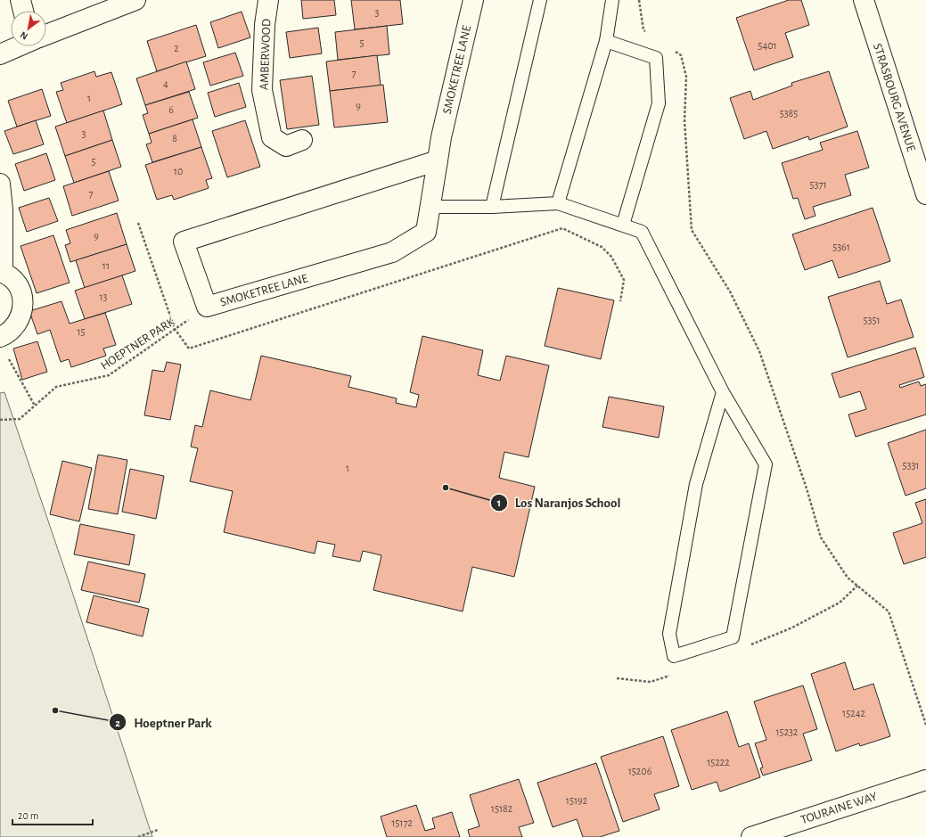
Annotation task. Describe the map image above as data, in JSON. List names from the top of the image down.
{
  "streets": {
    "street": [
      "AMBERWOOD",
      "SMOKETREE LANE",
      "STRASBOURG AVENUE",
      "TOURAINE WAY"
    ],
    "path": ["HOEPTNER PARK"]
  },
  "crossings": [
    ["SMOKETREE LANE", "HOEPTNER PARK"]
  ],
  "places": ["Los Naranjos School", "Hoeptner Park"],
  "house_numbers": [
    "3",
    "5",
    "5401",
    "2",
    "7",
    "4",
    "1",
    "9",
    "6",
    "5385",
    "3",
    "8",
    "5",
    "10",
    "5371",
    "7",
    "9",
    "5361",
    "11",
    "13",
    "5351",
    "15",
    "5331",
    "1",
    "15242",
    "15232",
    "15222",
    "15206",
    "15192",
    "15182",
    "15172"
  ],
  "scale_bar": "20 m",
  "north": "bottom left"
}
